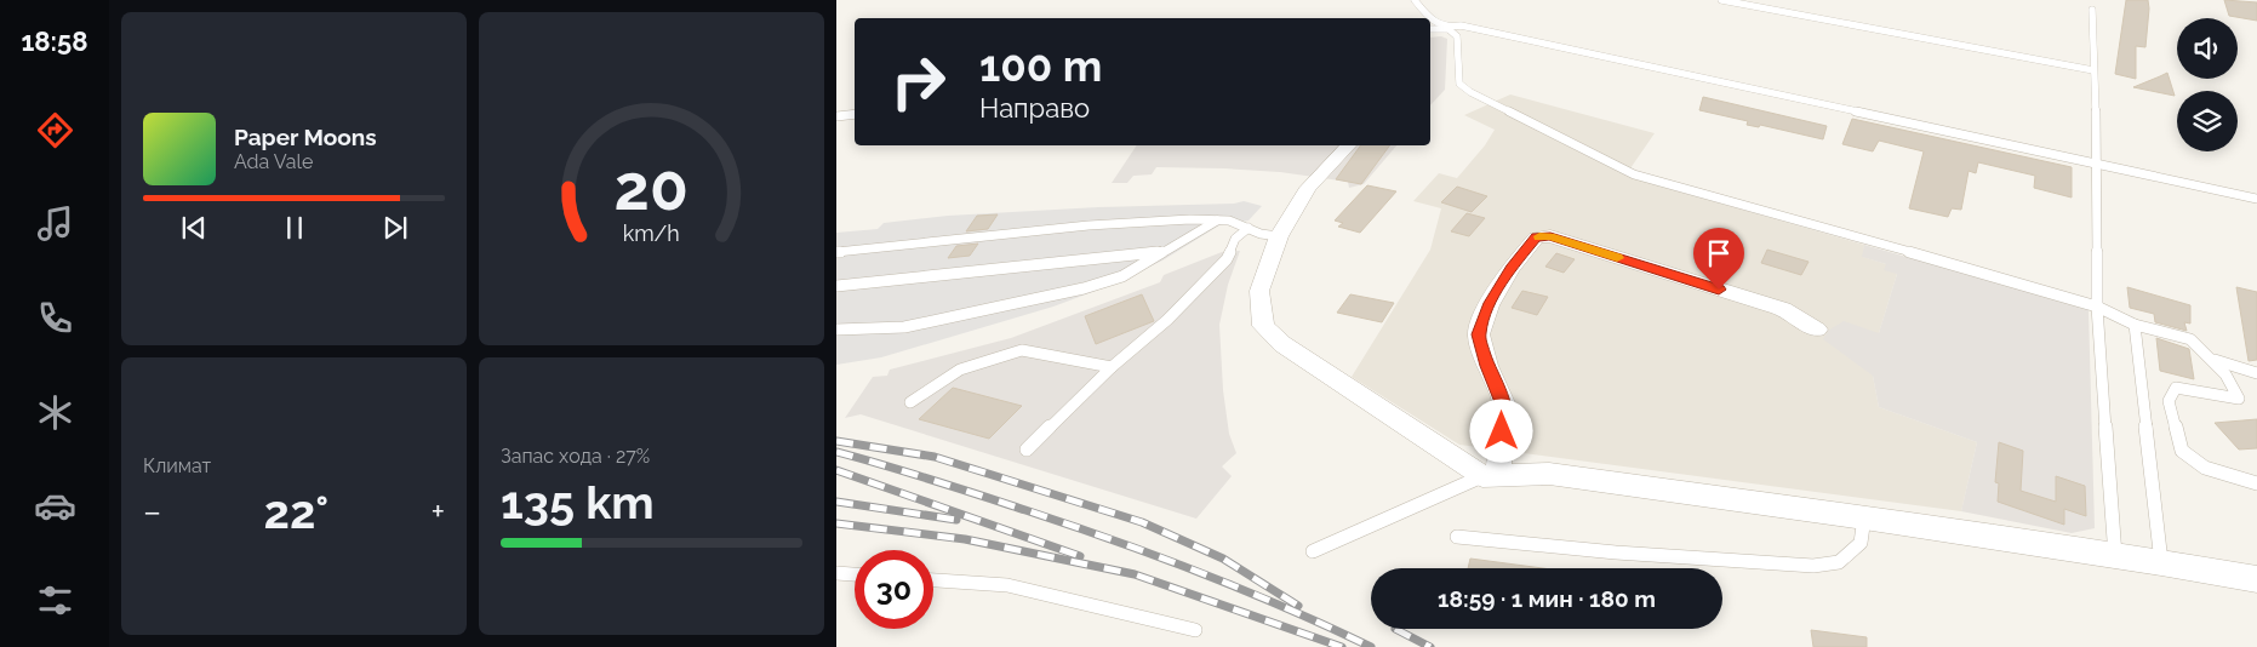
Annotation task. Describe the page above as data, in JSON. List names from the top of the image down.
{
  "page": {
    "tabs": "18:58",
    "turn": ["100 m", "Направо"],
    "song": ["Paper Moons", "Ada Vale"],
    "tile": [
      "Климат",
      ["Запас хода · 27%", "135 km"]
    ],
    "heat": ["−", "22°", "+"],
    "limit": "30",
    "trip": "18:59 · 1 мин · 180 m",
    "gauge": ["20", "km/h"]
  }
}
